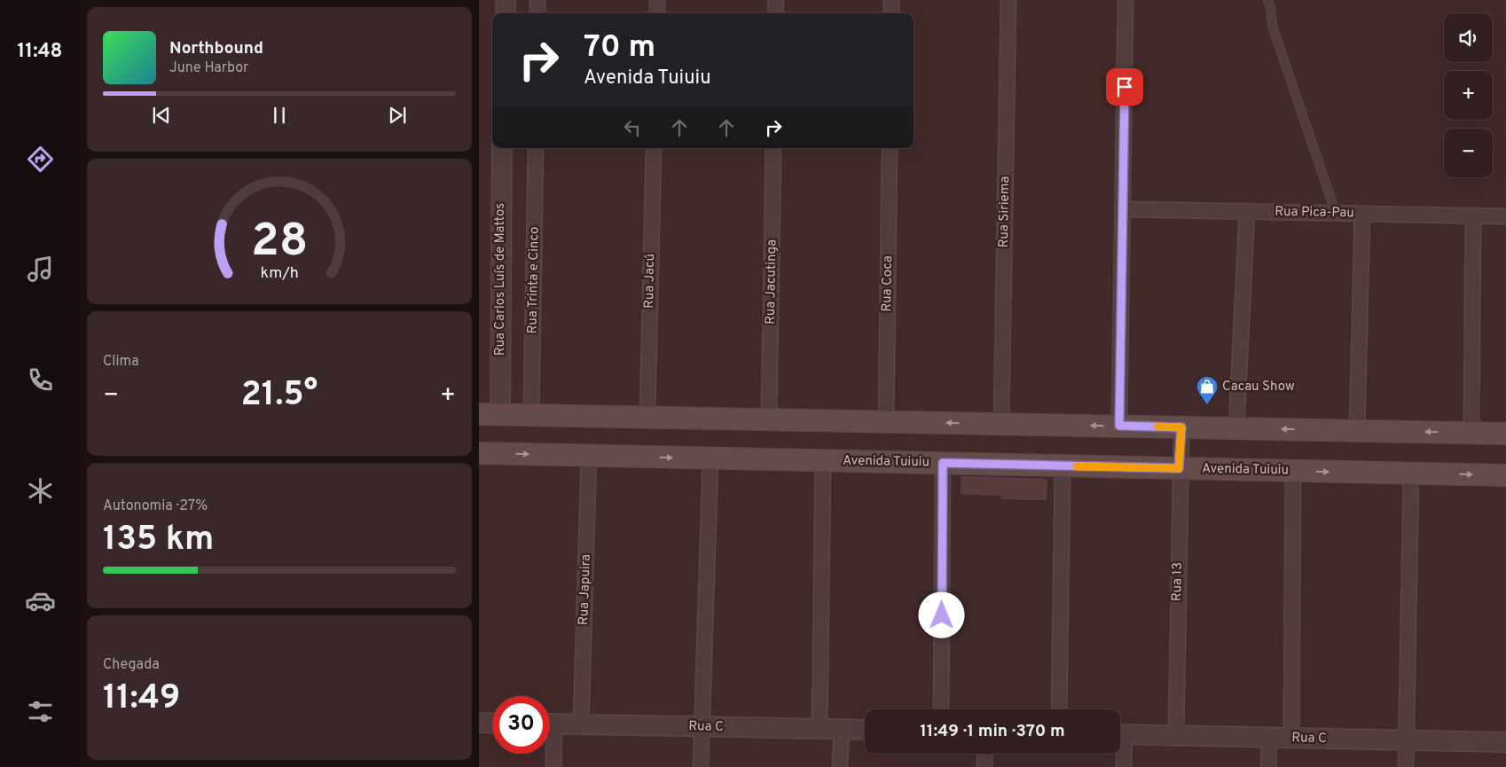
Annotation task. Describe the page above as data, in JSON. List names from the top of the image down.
{
  "streets": {
    "main road": ["Avenida Tuiuiu"],
    "street": [
      "Rua Siriema",
      "Rua Pica-Pau",
      "Rua Carlos Luís de Mattos",
      "Rua Trinta e Cinco",
      "Rua Jacú",
      "Rua Jacutinga",
      "Rua Coca",
      "Rua 13",
      "Rua Japuira",
      "Rua C"
    ]
  },
  "crossings": [
    ["Avenida Tuiuiu", "Rua 13"],
    ["Avenida Tuiuiu", "Rua Japuira"],
    ["Rua 13", "Rua C"],
    ["Rua Japuira", "Rua C"]
  ],
  "places": {
    "shop": ["Cacau Show"]
  },
  "page": {
    "tabs": "11:48",
    "map_buttons": ["+", "−"],
    "turn": ["70 m", "Avenida Tuiuiu"],
    "song": ["Northbound", "June Harbor"],
    "tile": [
      "Clima",
      ["Autonomia · 27%", "135 km"],
      ["Chegada", "11:49"]
    ],
    "heat": ["−", "21.5°", "+"],
    "limit": "30",
    "trip": "11:49 · 1 min · 370 m",
    "gauge": ["28", "km/h"]
  }
}
